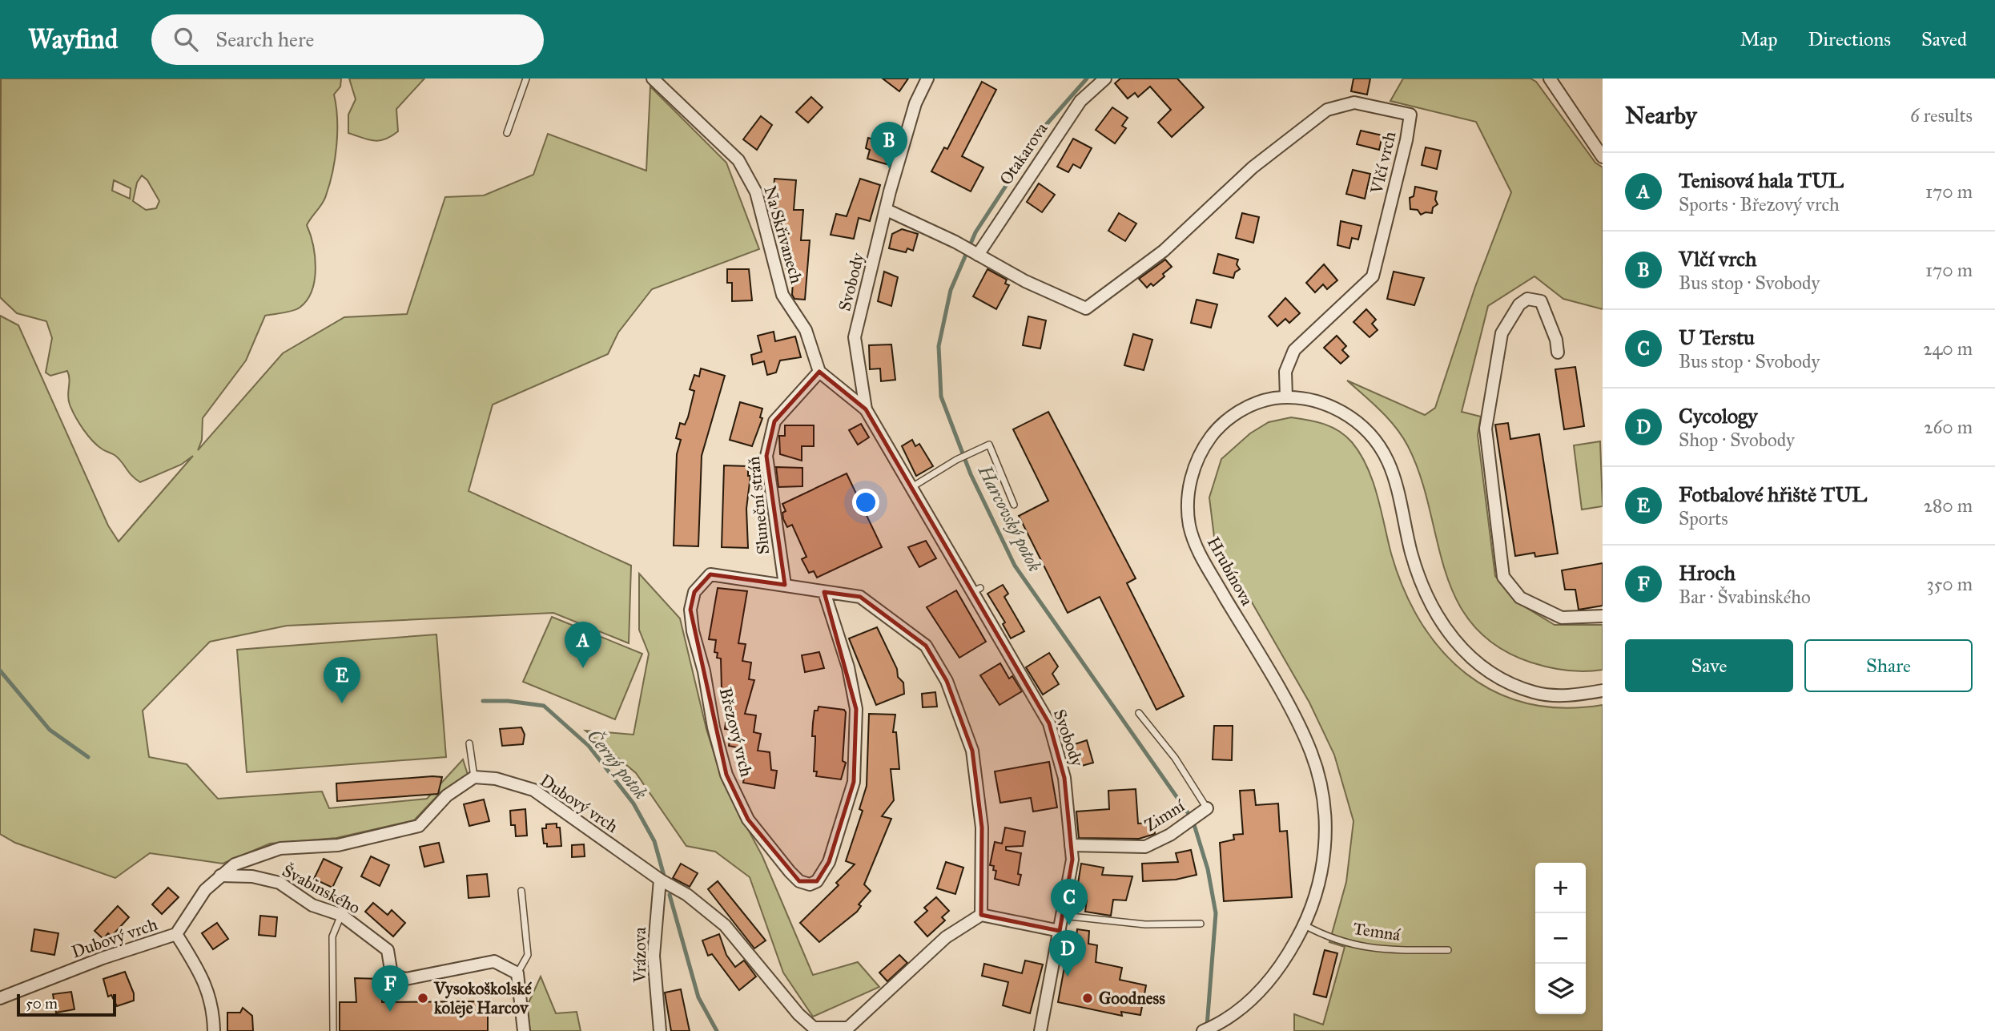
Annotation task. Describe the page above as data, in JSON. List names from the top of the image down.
{
  "streets": {
    "street": [
      "Otakarova",
      "Vlčí vrch",
      "Na Skřivanech",
      "Svobody",
      "Sluneční stráň",
      "Hrubínova",
      "Březový vrch",
      "Dubový vrch",
      "Zimní",
      "Švabinského",
      "Vrázova"
    ],
    "lane": ["Temná"]
  },
  "crossings": [
    ["Otakarova", "Vlčí vrch"],
    ["Vlčí vrch", "Svobody"],
    ["Vlčí vrch", "Hrubínova"],
    ["Na Skřivanech", "Sluneční stráň"],
    ["Svobody", "Zimní"],
    ["Sluneční stráň", "Březový vrch"],
    ["Hrubínova", "Temná"],
    ["Březový vrch", "Dubový vrch"],
    ["Dubový vrch", "Švabinského"],
    ["Dubový vrch", "Vrázova"]
  ],
  "water": ["Harcovský potok", "Černý potok"],
  "places": ["Vysokoškolské koleje Harcov", "Goodness"],
  "scale_bar": "50 m",
  "page": {
    "header": "Wayfind",
    "search": "Search here",
    "nav": ["Map", "Directions", "Saved"],
    "heading": ["Nearby", "6 results"],
    "pins": [
      "B",
      "A",
      "E",
      "C",
      "D",
      "F"
    ],
    "list": [
      {
        "mark": "A",
        "name": "Tenisová hala TUL",
        "note": "Sports · Březový vrch",
        "value": "170 m"
      },
      {
        "mark": "B",
        "name": "Vlčí vrch",
        "note": "Bus stop · Svobody",
        "value": "170 m"
      },
      {
        "mark": "C",
        "name": "U Terstu",
        "note": "Bus stop · Svobody",
        "value": "240 m"
      },
      {
        "mark": "D",
        "name": "Cycology",
        "note": "Shop · Svobody",
        "value": "260 m"
      },
      {
        "mark": "E",
        "name": "Fotbalové hřiště TUL",
        "note": "Sports",
        "value": "280 m"
      },
      {
        "mark": "F",
        "name": "Hroch",
        "note": "Bar · Švabinského",
        "value": "350 m"
      }
    ],
    "buttons": ["Save", "Share"],
    "map_buttons": ["+", "−"],
    "scale": "50 m"
  }
}
